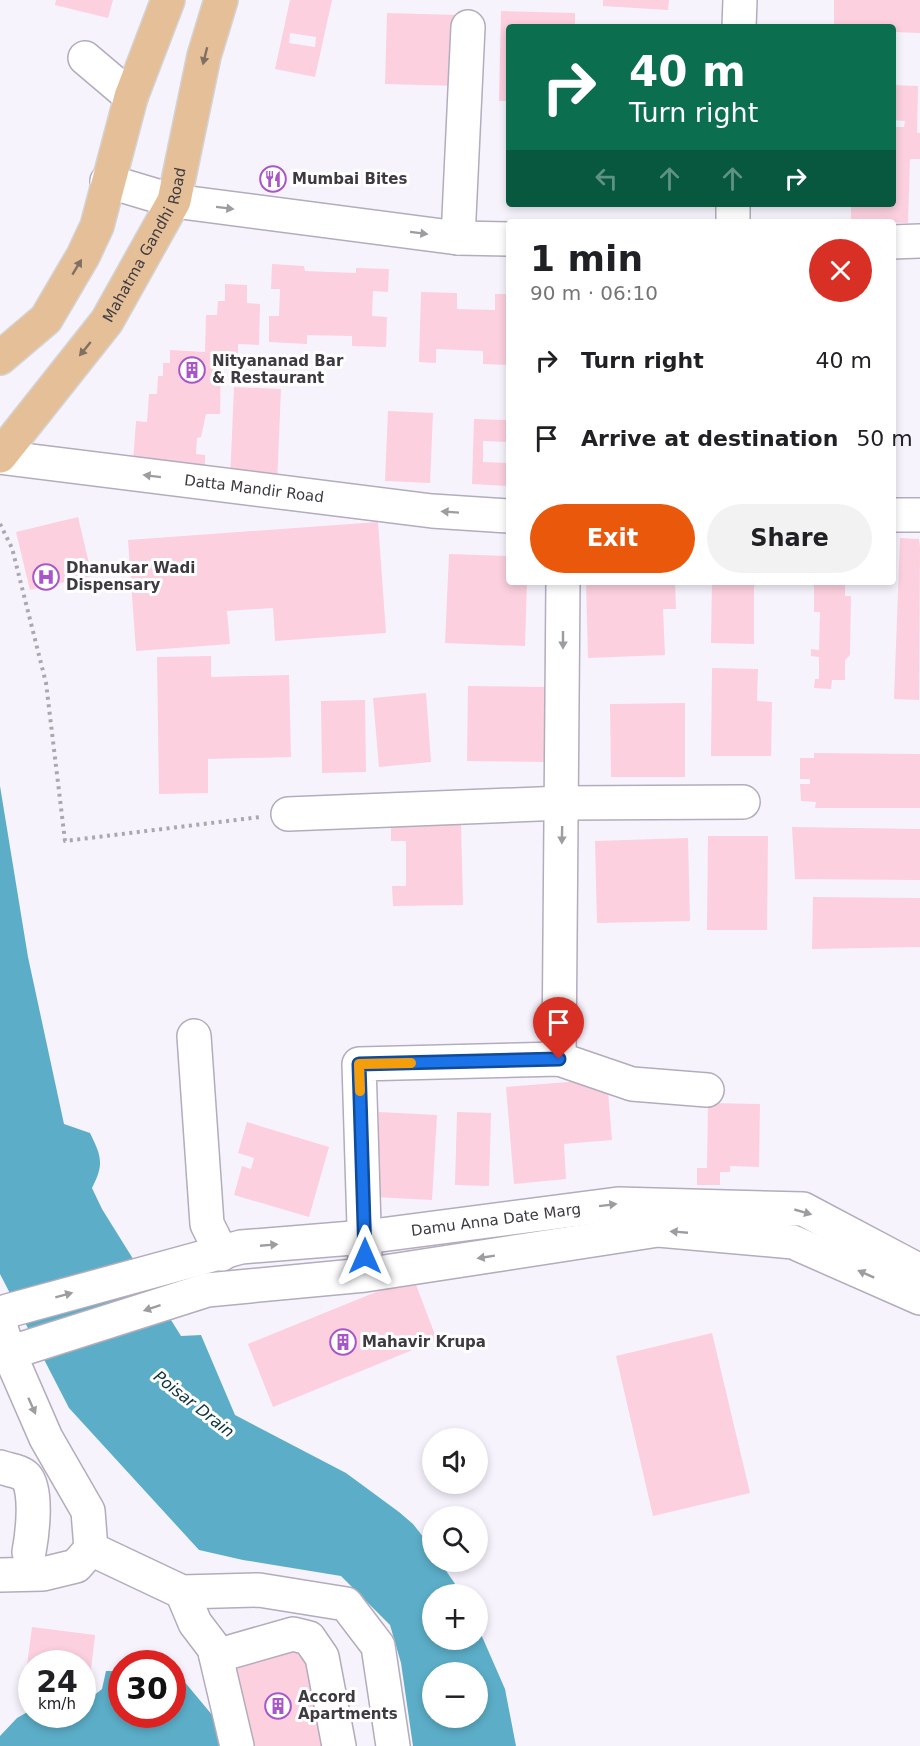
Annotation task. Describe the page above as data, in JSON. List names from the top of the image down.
{
  "streets": {
    "main road": ["Mahatma Gandhi Road"],
    "street": ["Datta Mandir Road", "Damu Anna Date Marg"]
  },
  "crossings": [
    ["Mahatma Gandhi Road", "Datta Mandir Road"]
  ],
  "water": ["Poisar Drain"],
  "places": {
    "restaurant": ["Mumbai Bites"],
    "building": ["Nityananad Bar & Restaurant", "Mahavir Krupa", "Accord Apartments"],
    "hospital": ["Dhanukar Wadi Dispensary"]
  },
  "page": {
    "turn": ["40 m", "Turn right"],
    "heading": ["1 min", "90 m · 06:10"],
    "list": [
      {
        "name": "Turn right",
        "value": "40 m"
      },
      {
        "name": "Arrive at destination",
        "value": "50 m"
      }
    ],
    "buttons": ["Exit", "Share"],
    "map_buttons": ["+", "−"],
    "speed": "24 km/h",
    "limit": "30"
  }
}
